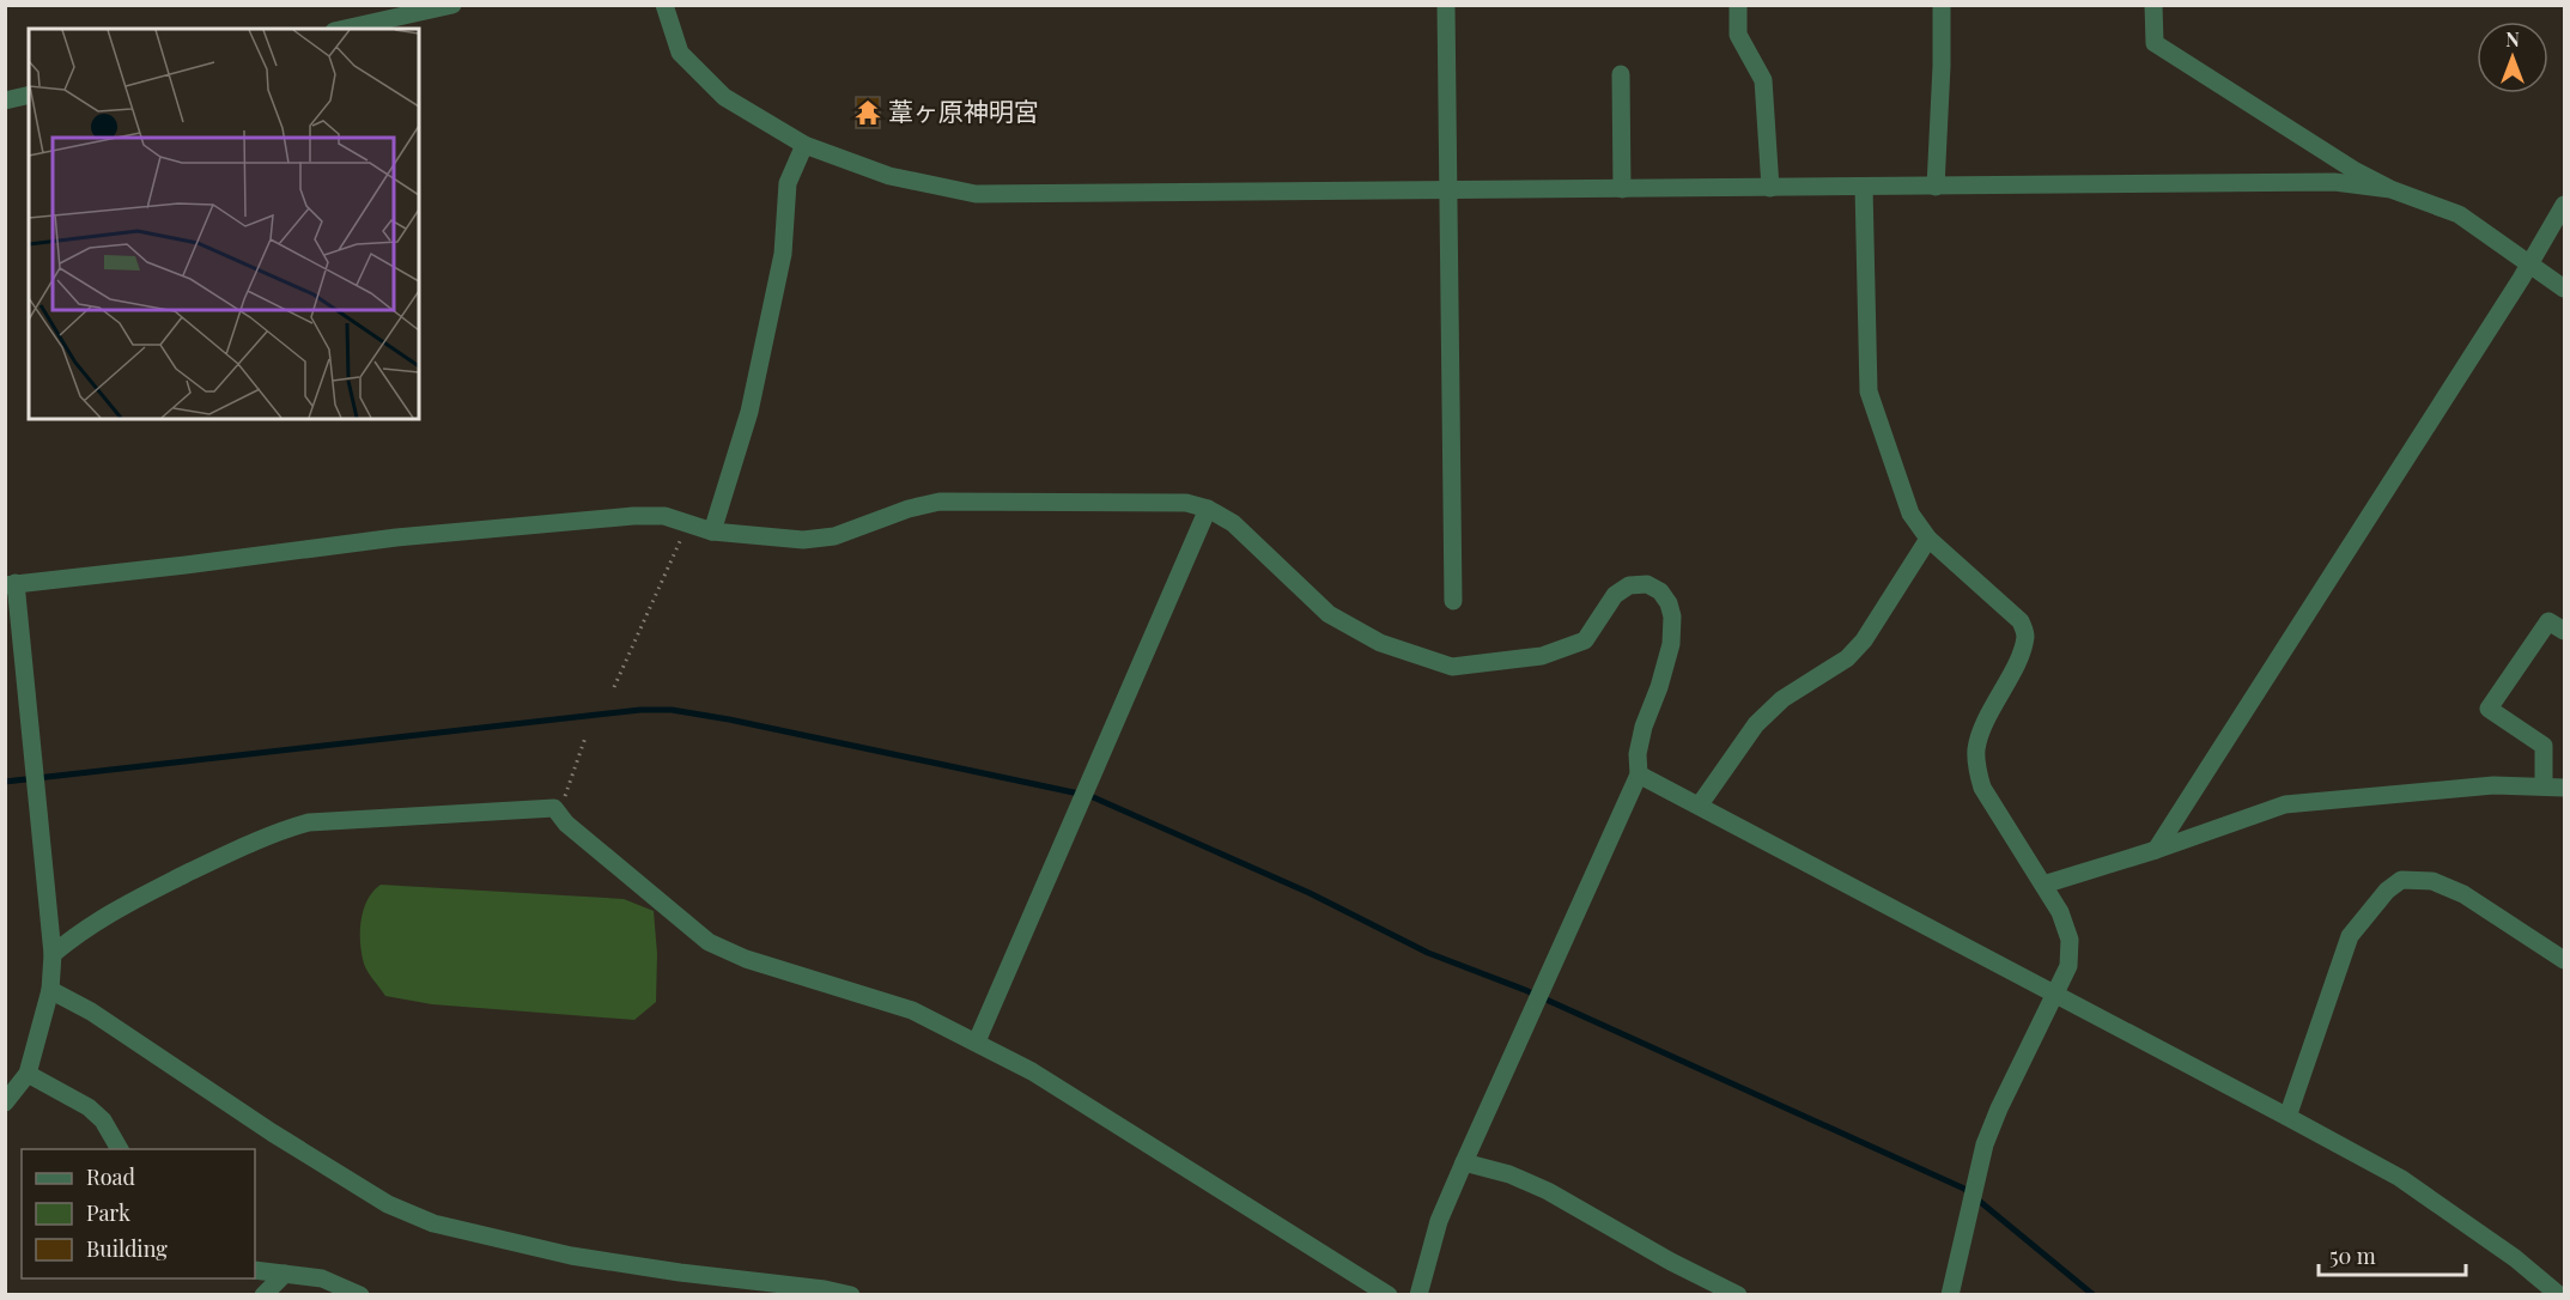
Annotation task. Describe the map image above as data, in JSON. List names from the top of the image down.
{
  "places": {
    "temple": ["葦ヶ原神明宮"]
  },
  "legend": ["Road", "Park", "Building"],
  "scale_bar": "50 m",
  "north": "top"
}
